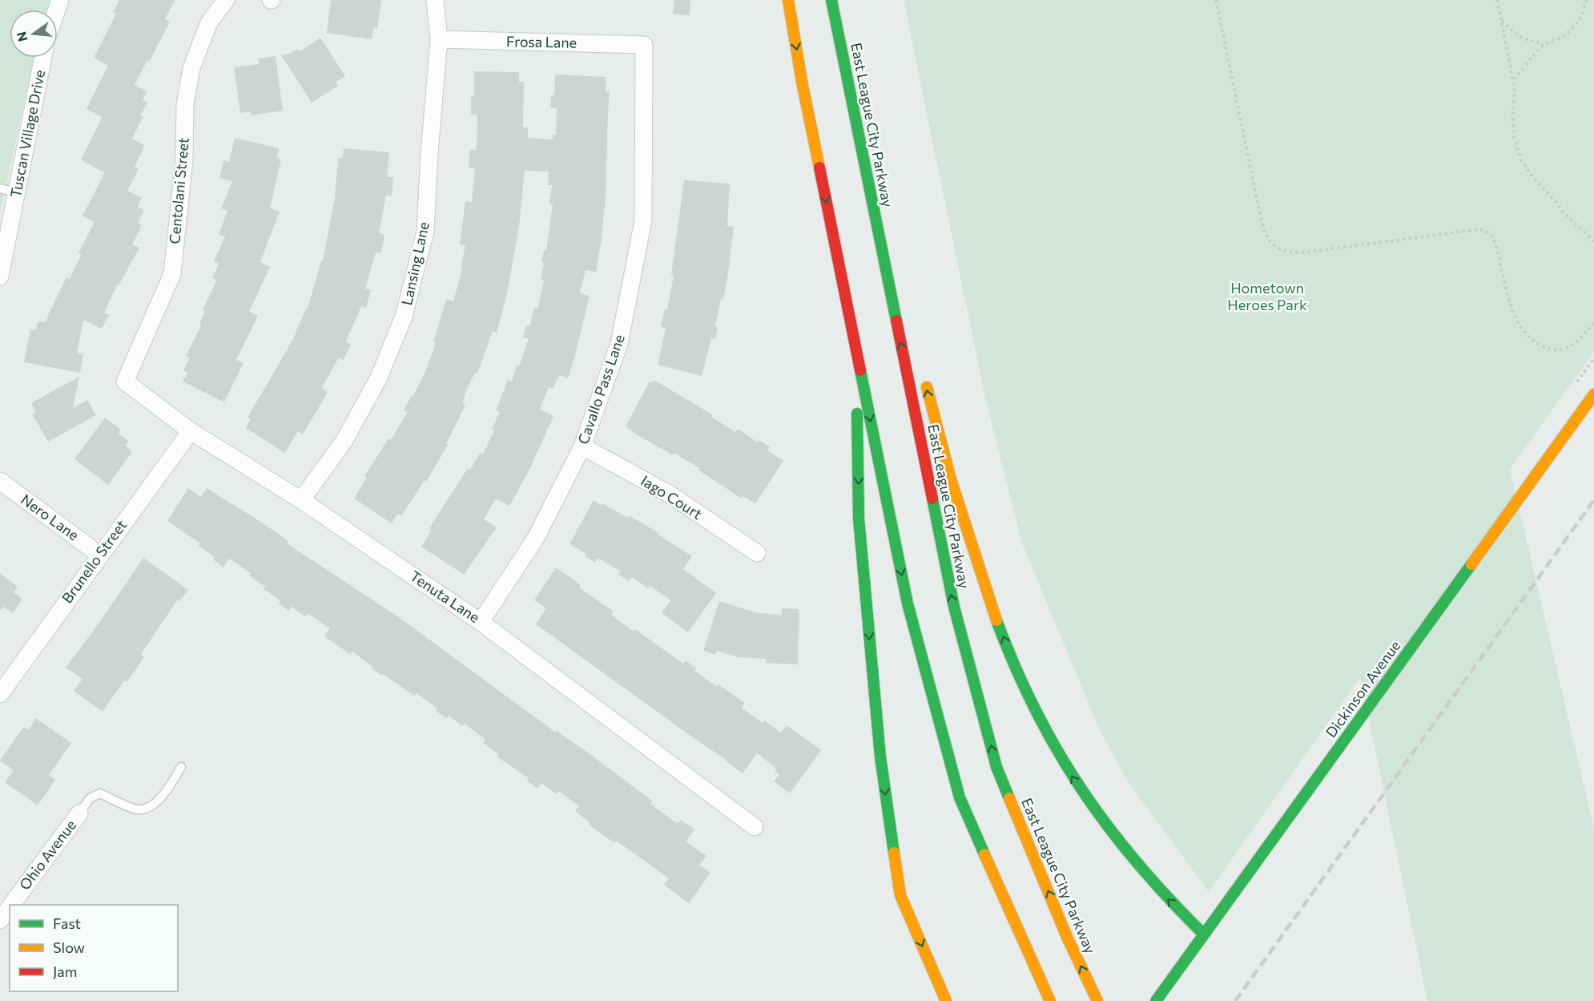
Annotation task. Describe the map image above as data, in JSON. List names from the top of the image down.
{
  "streets": {
    "main road": ["East League City Parkway", "Dickinson Avenue"],
    "street": [
      "Frosa Lane",
      "Tuscan Village Drive",
      "Centolani Street",
      "Lansing Lane",
      "Cavallo Pass Lane",
      "Iago Court",
      "Nero Lane",
      "Brunello Street",
      "Tenuta Lane",
      "Ohio Avenue"
    ]
  },
  "crossings": [
    ["Frosa Lane", "Lansing Lane"],
    ["Frosa Lane", "Cavallo Pass Lane"],
    ["Centolani Street", "Tenuta Lane"],
    ["Lansing Lane", "Tenuta Lane"],
    ["Cavallo Pass Lane", "Iago Court"],
    ["Cavallo Pass Lane", "Tenuta Lane"],
    ["Nero Lane", "Brunello Street"],
    ["Brunello Street", "Tenuta Lane"]
  ],
  "parks": ["Hometown Heroes Park"],
  "legend": ["Fast", "Slow", "Jam"],
  "north": "left"
}
